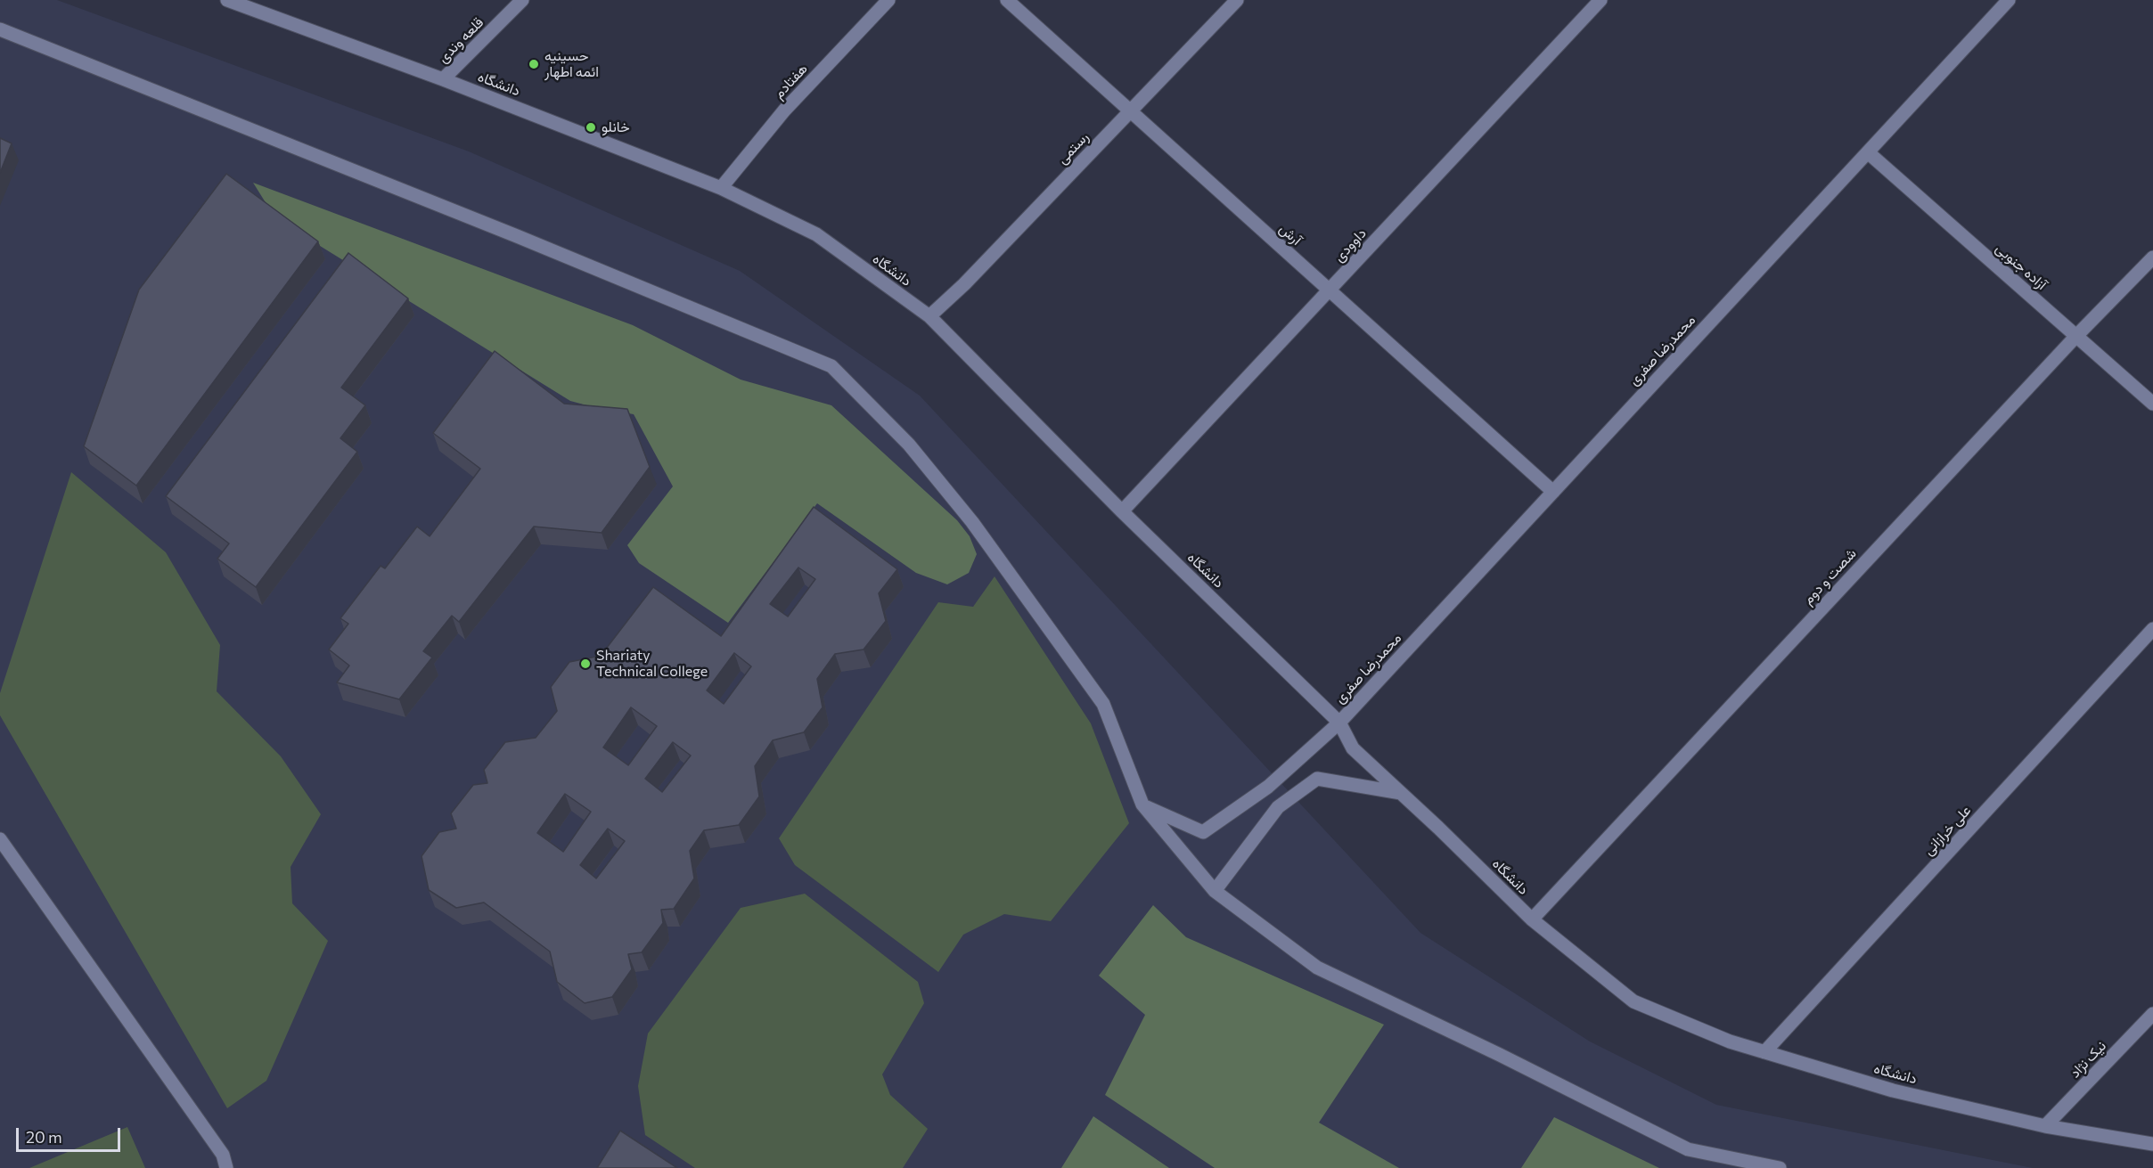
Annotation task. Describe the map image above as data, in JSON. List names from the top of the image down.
{
  "streets": {
    "street": [
      "قلعه وندی",
      "هفتادم",
      "دانشگاه",
      "رستمی",
      "آرش",
      "داوودی",
      "آزاده جنوبی",
      "محمدرضا صفری",
      "شصت و دوم",
      "علی خرازانی",
      "نیک نژاد"
    ]
  },
  "crossings": [
    ["قلعه وندی", "دانشگاه"],
    ["هفتادم", "دانشگاه"],
    ["دانشگاه", "رستمی"],
    ["دانشگاه", "داوودی"],
    ["دانشگاه", "محمدرضا صفری"],
    ["دانشگاه", "شصت و دوم"],
    ["دانشگاه", "علی خرازانی"],
    ["دانشگاه", "نیک نژاد"],
    ["رستمی", "آرش"],
    ["آرش", "داوودی"],
    ["آرش", "محمدرضا صفری"],
    ["آزاده جنوبی", "محمدرضا صفری"],
    ["آزاده جنوبی", "شصت و دوم"]
  ],
  "places": ["حسینیه ائمه اطهار", "خانلو", "Shariaty Technical College"],
  "scale_bar": "20 m"
}
